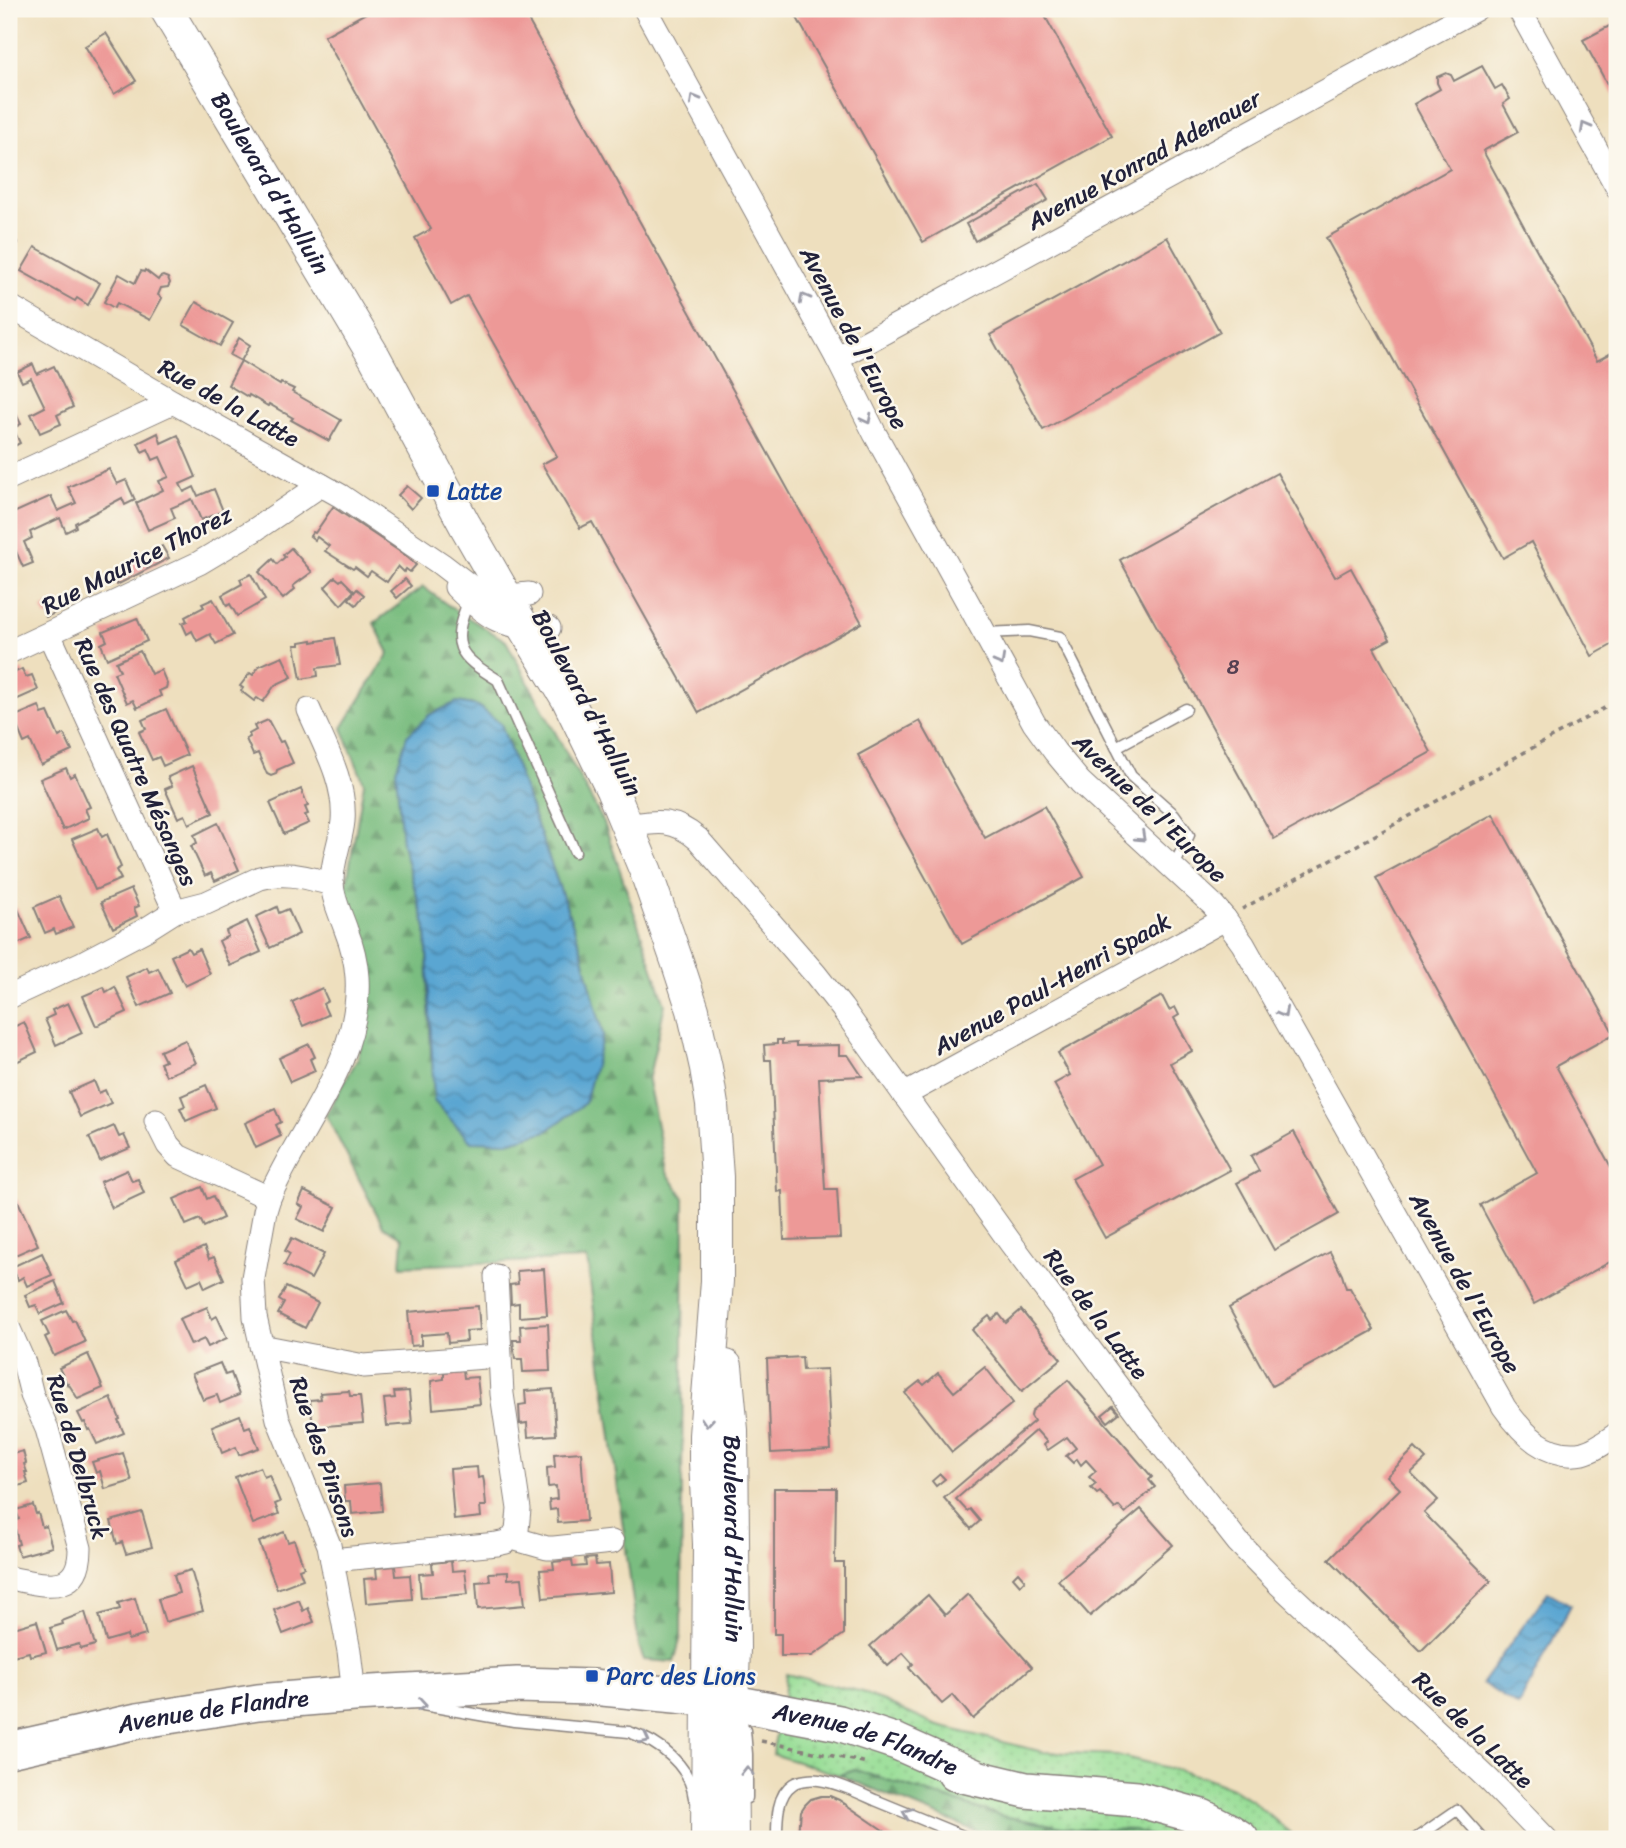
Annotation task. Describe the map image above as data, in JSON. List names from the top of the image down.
{
  "streets": {
    "main road": ["Boulevard d'Halluin", "Avenue de Flandre"],
    "street": [
      "Avenue Konrad Adenauer",
      "Avenue de l'Europe",
      "Rue de la Latte",
      "Rue Maurice Thorez",
      "Rue des Quatre Mésanges",
      "Avenue Paul-Henri Spaak",
      "Rue de Delbruck",
      "Rue des Pinsons"
    ]
  },
  "crossings": [
    ["Avenue Konrad Adenauer", "Avenue de l'Europe"],
    ["Boulevard d'Halluin", "Rue de la Latte"],
    ["Boulevard d'Halluin", "Avenue de Flandre"],
    ["Avenue de l'Europe", "Avenue Paul-Henri Spaak"],
    ["Rue de la Latte", "Rue Maurice Thorez"],
    ["Rue de la Latte", "Avenue Paul-Henri Spaak"],
    ["Rue Maurice Thorez", "Rue des Quatre Mésanges"],
    ["Rue des Quatre Mésanges", "Rue des Pinsons"],
    ["Rue des Pinsons", "Avenue de Flandre"]
  ],
  "places": {
    "transit": ["Latte", "Parc des Lions"]
  },
  "house_numbers": ["8"]
}
